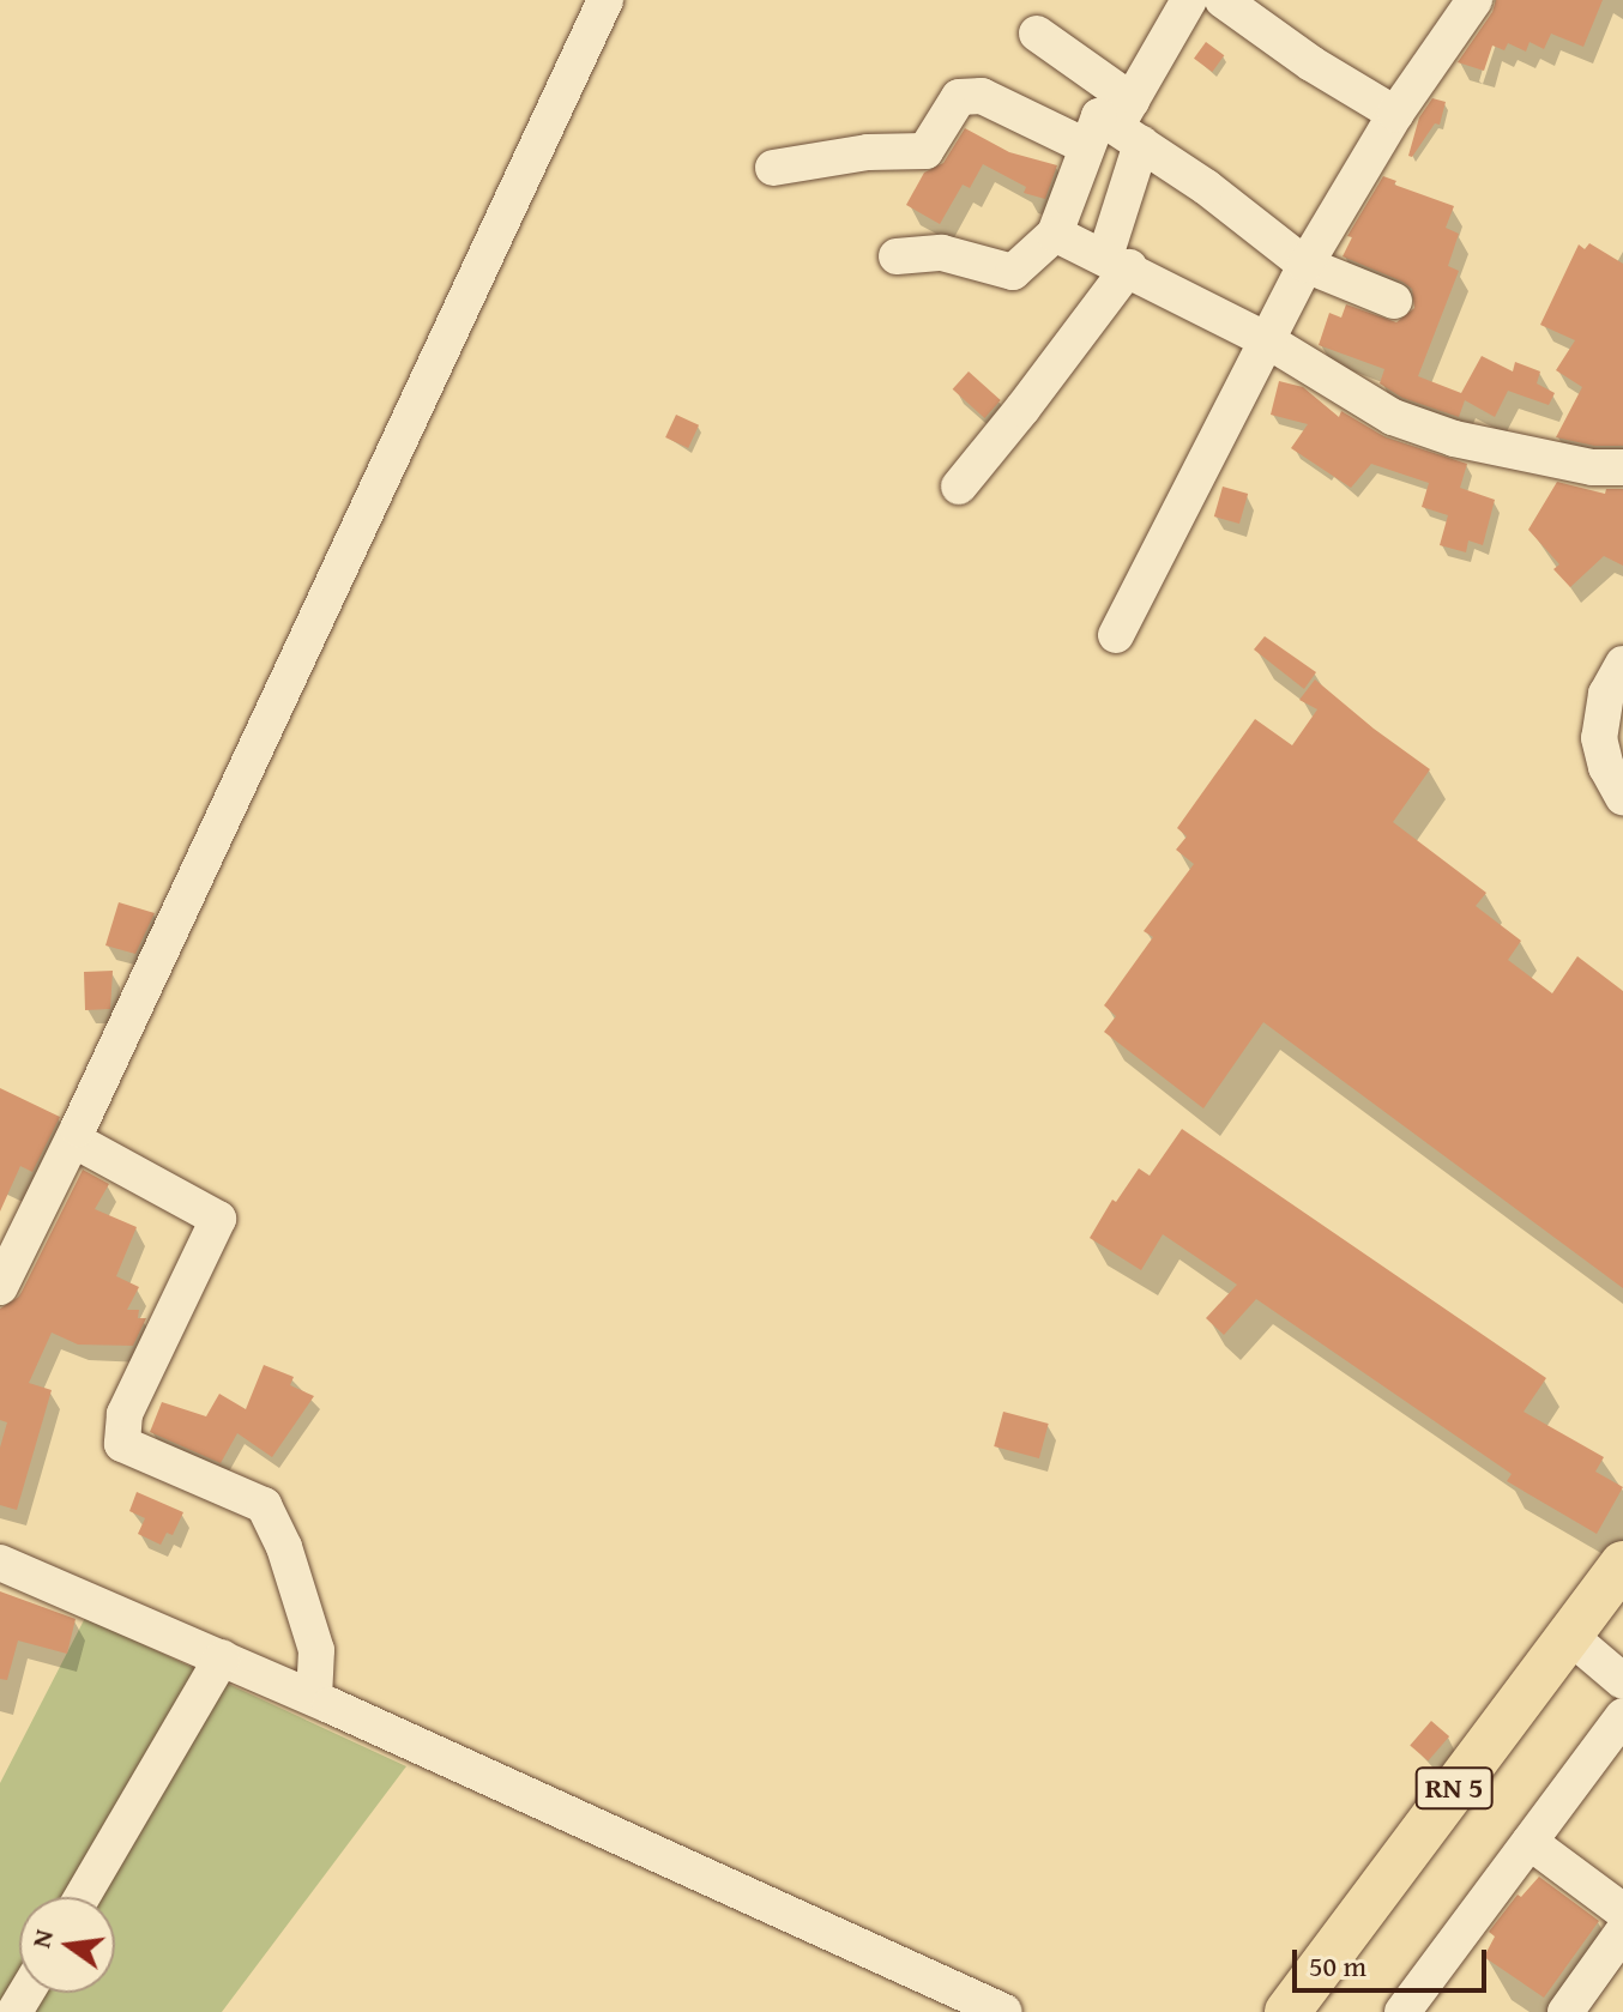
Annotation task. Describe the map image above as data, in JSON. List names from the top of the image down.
{
  "streets": {
    "main road": ["RN 5"]
  },
  "scale_bar": "50 m",
  "north": "left"
}
